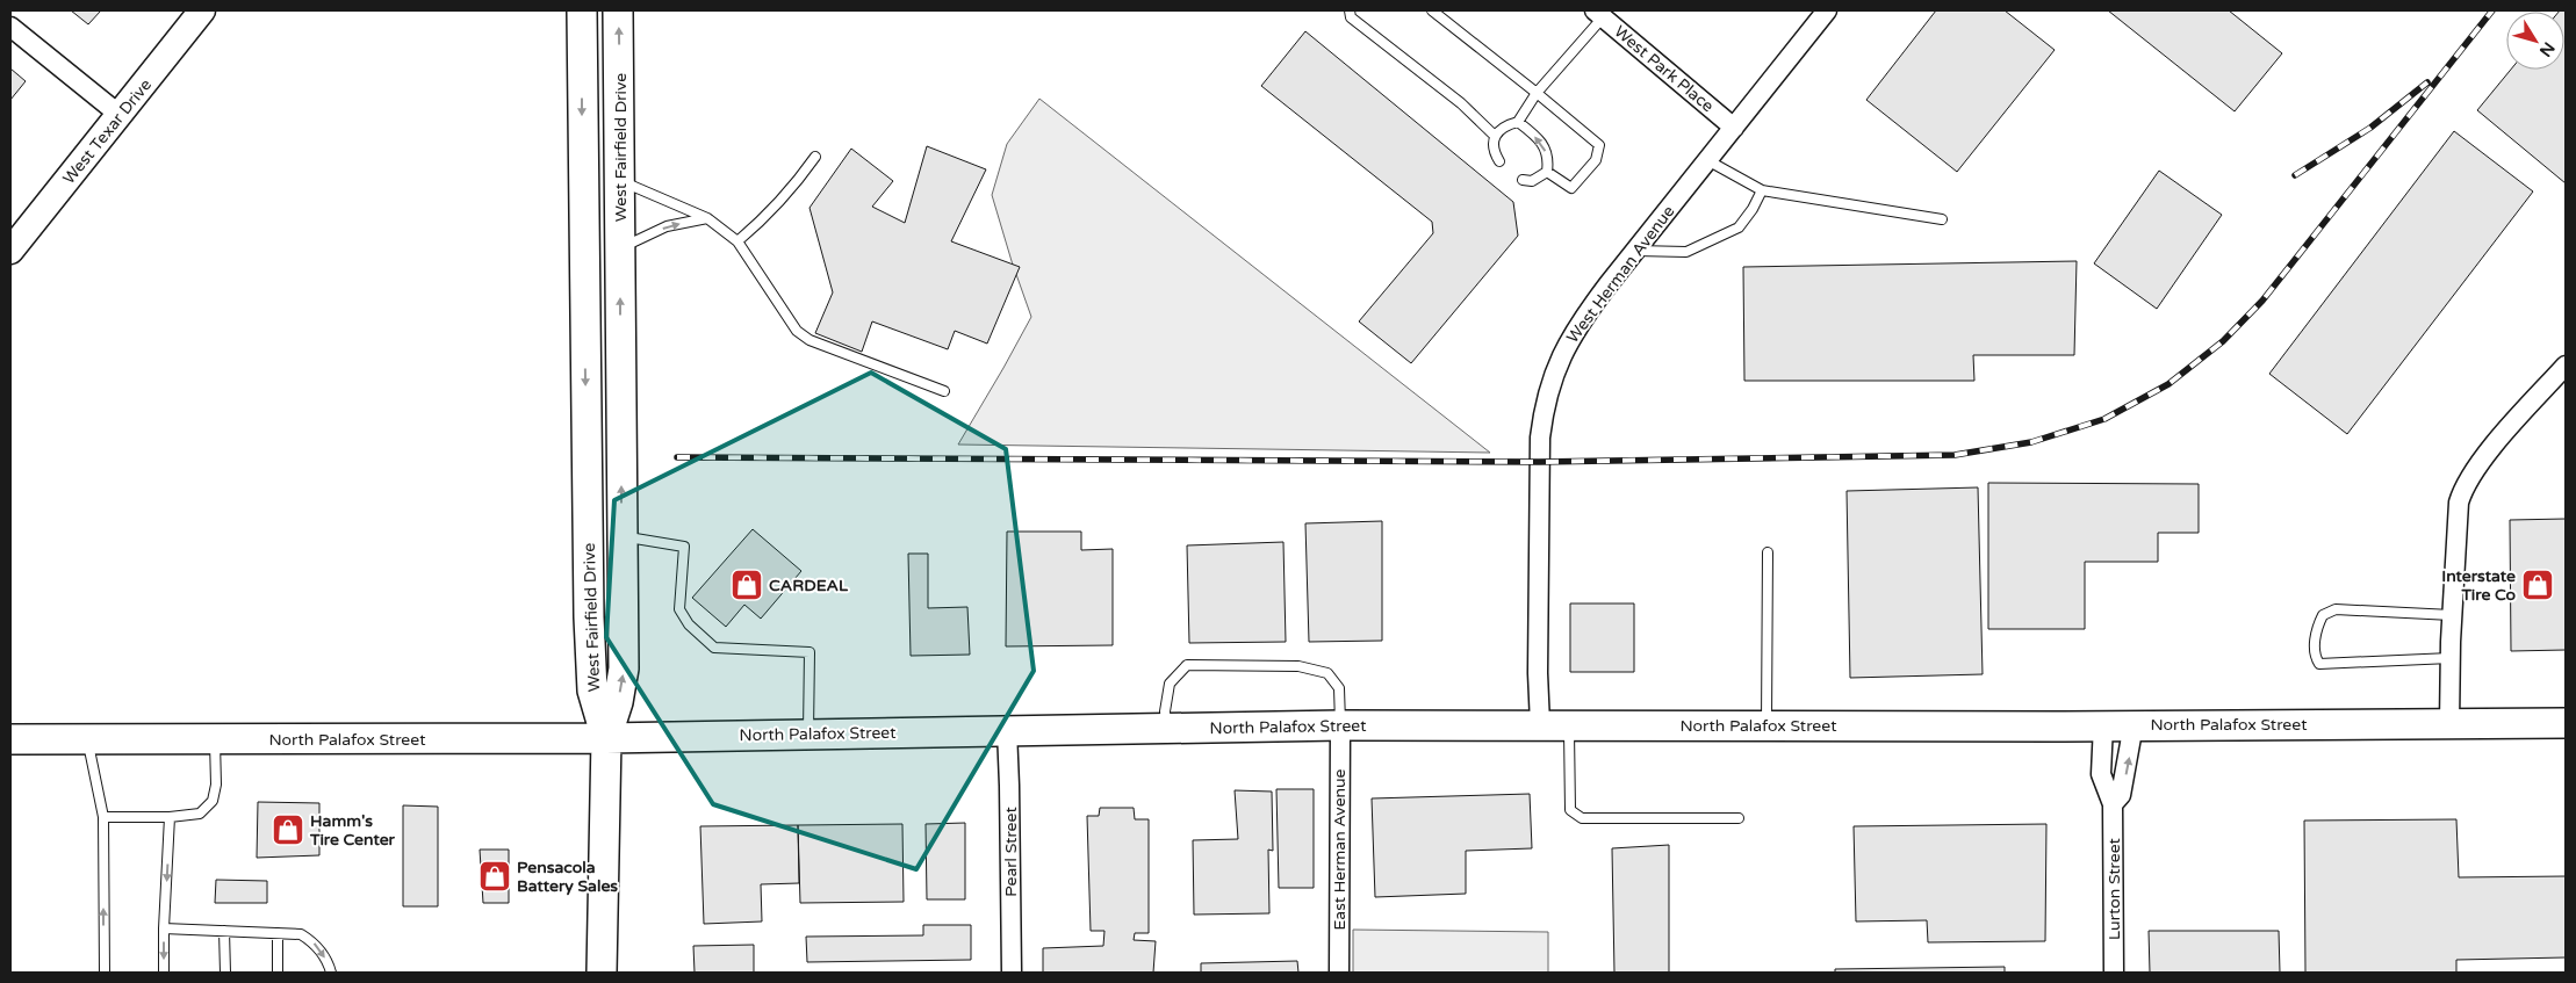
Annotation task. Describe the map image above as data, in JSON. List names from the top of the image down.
{
  "streets": {
    "main road": ["West Texar Drive", "West Fairfield Drive", "North Palafox Street"],
    "street": [
      "West Park Place",
      "West Herman Avenue",
      "East Herman Avenue",
      "Pearl Street",
      "Lurton Street"
    ]
  },
  "crossings": [
    ["West Park Place", "West Herman Avenue"],
    ["West Fairfield Drive", "North Palafox Street"],
    ["West Herman Avenue", "North Palafox Street"],
    ["North Palafox Street", "East Herman Avenue"],
    ["North Palafox Street", "Pearl Street"],
    ["North Palafox Street", "Lurton Street"]
  ],
  "places": {
    "shop": [
      "CARDEAL",
      "Interstate Tire Co",
      "Hamm's Tire Center",
      "Pensacola Battery Sales"
    ]
  },
  "north": "bottom right"
}
